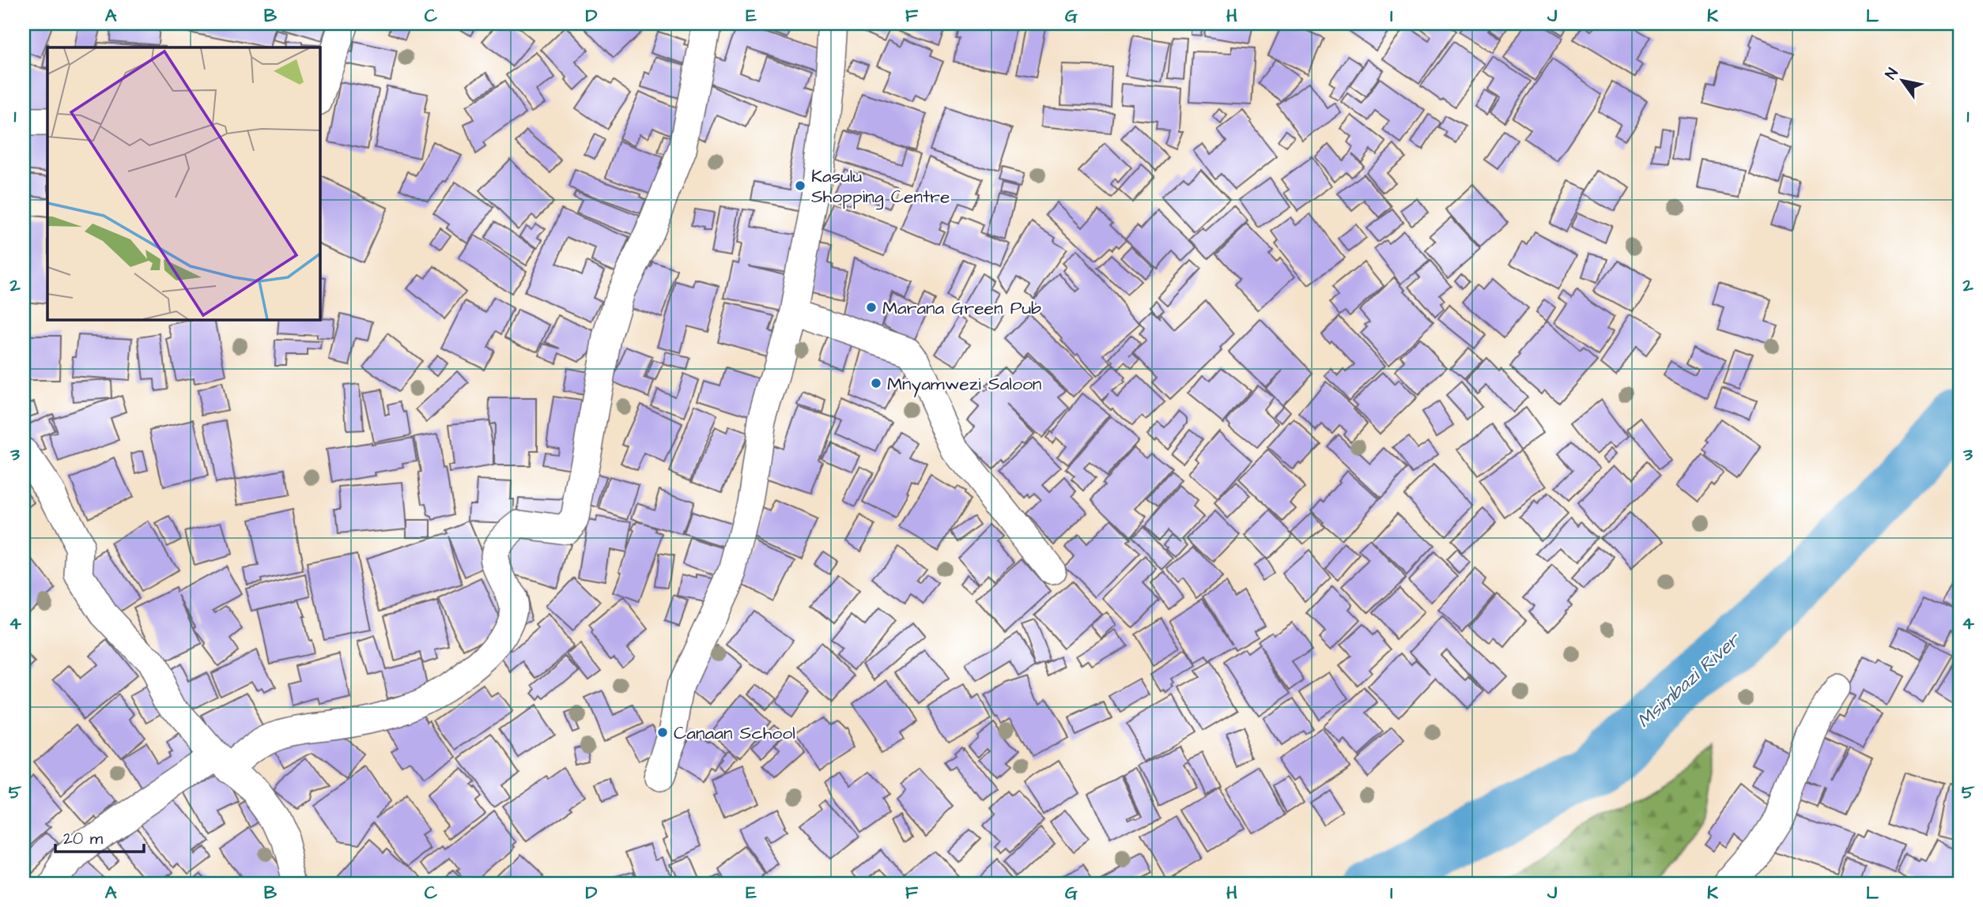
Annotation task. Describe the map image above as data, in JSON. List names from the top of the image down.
{
  "water": ["Msimbazi River"],
  "places": [
    "Kasulu Shopping Centre",
    "Marana Green Pub",
    "Mnyamwezi Saloon",
    "Canaan School"
  ],
  "scale_bar": "20 m",
  "north": "top left",
  "grid": {
    "columns": [
      "A",
      "B",
      "C",
      "D",
      "E",
      "F",
      "G",
      "H",
      "I",
      "J",
      "K",
      "L"
    ],
    "rows": [
      "1",
      "2",
      "3",
      "4",
      "5"
    ]
  }
}
